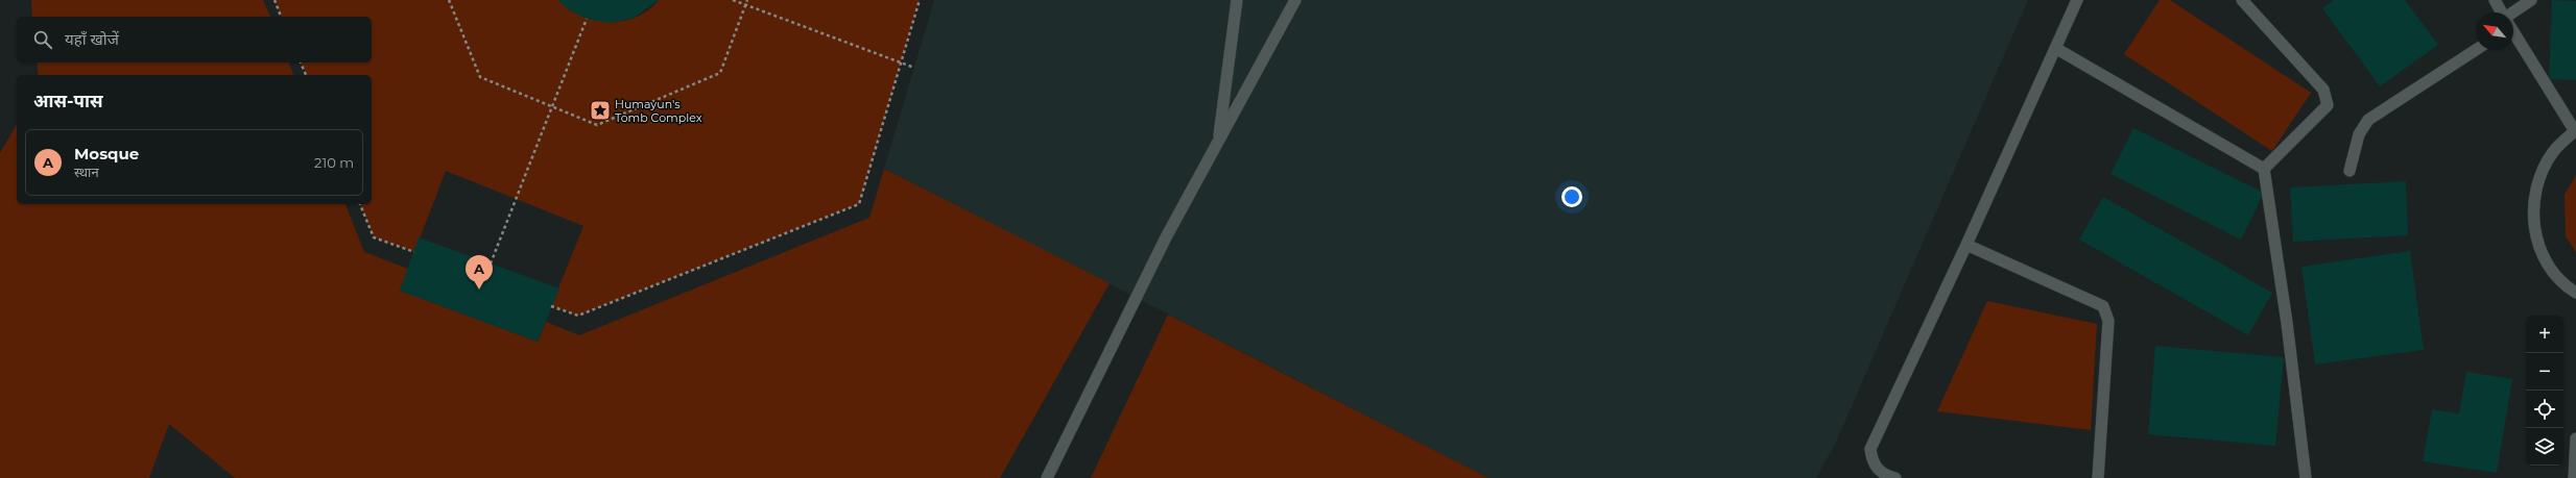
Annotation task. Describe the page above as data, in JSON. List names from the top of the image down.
{
  "places": {
    "place": ["Humayun's Tomb Complex"]
  },
  "north": "top left",
  "page": {
    "search": "यहाँ खोजें",
    "heading": "आस-पास",
    "list": [
      {
        "mark": "A",
        "name": "Mosque",
        "note": "स्थान",
        "value": "210 m"
      }
    ],
    "pins": "A",
    "map_buttons": ["+", "−"]
  }
}
